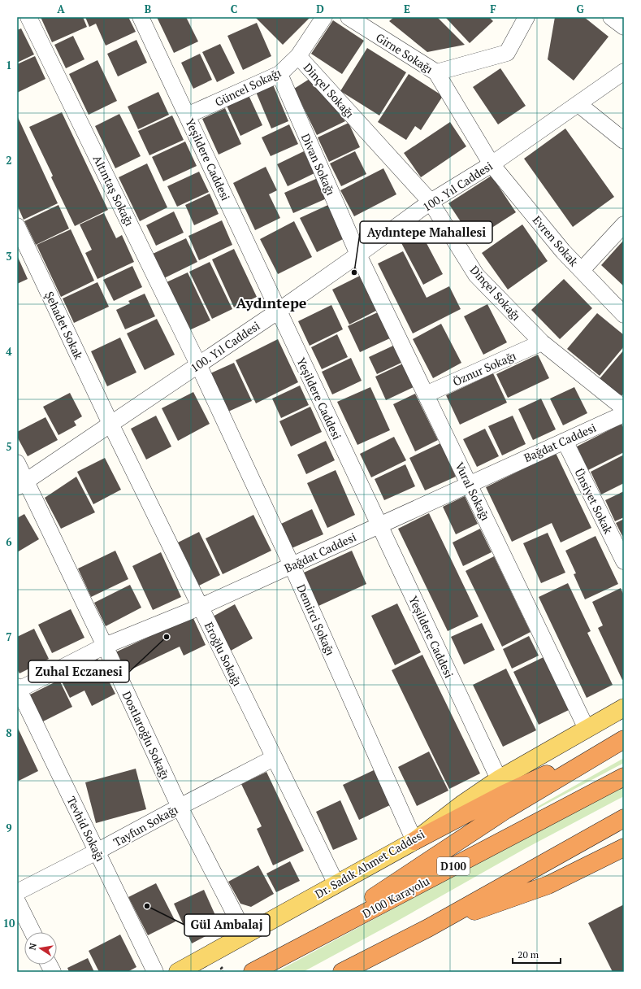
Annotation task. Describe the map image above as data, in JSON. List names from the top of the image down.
{
  "streets": {
    "highway": ["D100", "D100 Karayolu"],
    "main road": ["Dr. Sadık Ahmet Caddesi"],
    "street": [
      "Girne Sokağı",
      "Güncel Sokağı",
      "Dinçel Sokağı",
      "Yeşildere Caddesi",
      "Divan Sokağı",
      "100. Yıl Caddesi",
      "Altıntaş Sokağı",
      "Evren Sokak",
      "Şehadet Sokak",
      "Öznur Sokağı",
      "Bağdat Caddesi",
      "Vural Sokağı",
      "Ünsiyet Sokak",
      "Demirci Sokağı",
      "Eroğlu Sokağı",
      "Dostlaroğlu Sokağı",
      "Tayfun Sokağı",
      "Tevhid Sokağı"
    ]
  },
  "crossings": [
    ["Girne Sokağı", "100. Yıl Caddesi"],
    ["Girne Sokağı", "Evren Sokak"],
    ["Güncel Sokağı", "Dinçel Sokağı"],
    ["Güncel Sokağı", "Yeşildere Caddesi"],
    ["Güncel Sokağı", "Divan Sokağı"],
    ["Dinçel Sokağı", "100. Yıl Caddesi"],
    ["Dinçel Sokağı", "Öznur Sokağı"],
    ["Yeşildere Caddesi", "100. Yıl Caddesi"],
    ["Yeşildere Caddesi", "Bağdat Caddesi"],
    ["Yeşildere Caddesi", "Dr. Sadık Ahmet Caddesi"],
    ["Divan Sokağı", "100. Yıl Caddesi"],
    ["Divan Sokağı", "Vural Sokağı"],
    ["100. Yıl Caddesi", "Altıntaş Sokağı"],
    ["100. Yıl Caddesi", "Evren Sokak"],
    ["100. Yıl Caddesi", "Şehadet Sokak"],
    ["100. Yıl Caddesi", "Vural Sokağı"],
    ["100. Yıl Caddesi", "Demirci Sokağı"],
    ["100. Yıl Caddesi", "Eroğlu Sokağı"],
    ["100. Yıl Caddesi", "Dostlaroğlu Sokağı"],
    ["Altıntaş Sokağı", "Demirci Sokağı"],
    ["Şehadet Sokak", "Eroğlu Sokağı"],
    ["Öznur Sokağı", "Vural Sokağı"],
    ["Bağdat Caddesi", "Vural Sokağı"],
    ["Bağdat Caddesi", "Ünsiyet Sokak"],
    ["Bağdat Caddesi", "Demirci Sokağı"],
    ["Bağdat Caddesi", "Eroğlu Sokağı"],
    ["Bağdat Caddesi", "Dostlaroğlu Sokağı"],
    ["Bağdat Caddesi", "Tevhid Sokağı"],
    ["Vural Sokağı", "Dr. Sadık Ahmet Caddesi"],
    ["Demirci Sokağı", "Dr. Sadık Ahmet Caddesi"],
    ["Eroğlu Sokağı", "Tayfun Sokağı"],
    ["Eroğlu Sokağı", "Dr. Sadık Ahmet Caddesi"],
    ["Dostlaroğlu Sokağı", "Tayfun Sokağı"],
    ["Dostlaroğlu Sokağı", "Dr. Sadık Ahmet Caddesi"],
    ["Tayfun Sokağı", "Tevhid Sokağı"]
  ],
  "districts": ["Aydıntepe"],
  "places": ["Aydıntepe Mahallesi", "Zuhal Eczanesi", "Gül Ambalaj"],
  "scale_bar": "20 m",
  "north": "left",
  "grid": {
    "columns": [
      "A",
      "B",
      "C",
      "D",
      "E",
      "F",
      "G"
    ],
    "rows": [
      "1",
      "2",
      "3",
      "4",
      "5",
      "6",
      "7",
      "8",
      "9",
      "10"
    ]
  }
}
